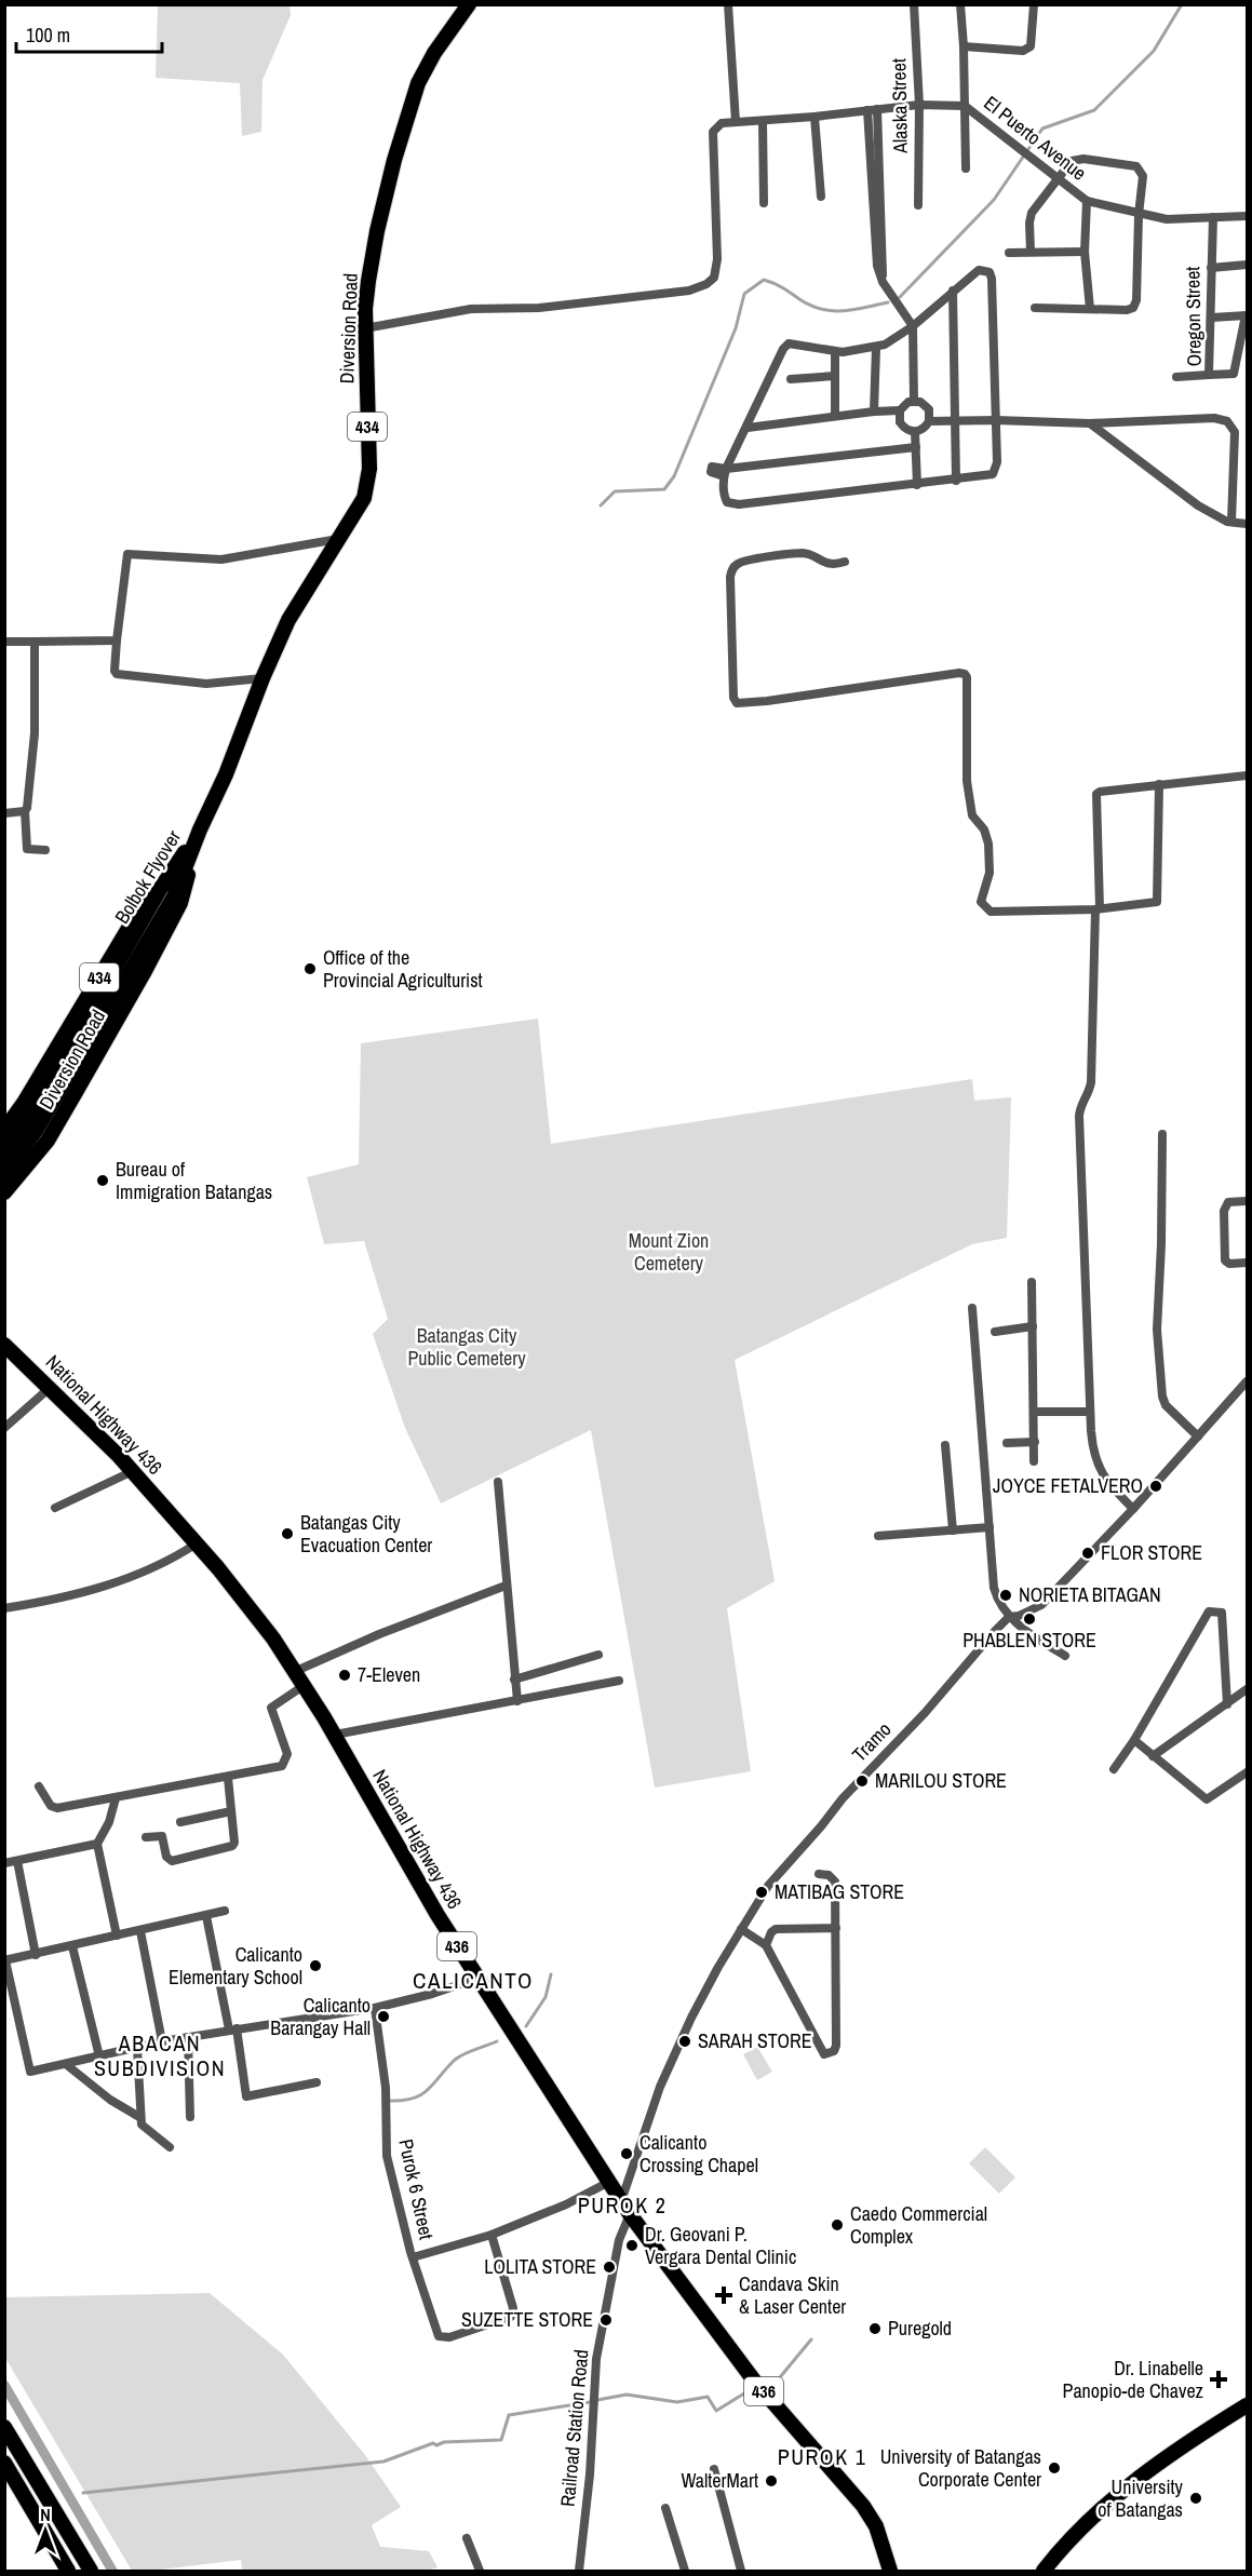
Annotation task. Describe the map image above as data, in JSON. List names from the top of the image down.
{
  "streets": {
    "main road": [
      "Diversion Road",
      "434",
      "Bolbok Flyover",
      "National Highway 436",
      "436"
    ],
    "street": [
      "Alaska Street",
      "El Puerto Avenue",
      "Oregon Street",
      "Tramo",
      "Purok 6 Street",
      "Railroad Station Road"
    ]
  },
  "crossings": [
    ["Alaska Street", "El Puerto Avenue"],
    ["El Puerto Avenue", "Oregon Street"],
    ["El Puerto Avenue", "Diversion Road"],
    ["Diversion Road", "Bolbok Flyover"],
    ["National Highway 436", "Tramo"],
    ["National Highway 436", "Railroad Station Road"],
    ["Tramo", "Railroad Station Road"]
  ],
  "districts": [
    "CALICANTO",
    "ABACAN SUBDIVISION",
    "PUROK 2",
    "PUROK 1"
  ],
  "parks": ["Mount Zion Cemetery", "Batangas City Public Cemetery"],
  "places": {
    "other": [
      "Office of the Provincial Agriculturist",
      "Bureau of Immigration Batangas",
      "JOYCE FETALVERO",
      "Batangas City Evacuation Center",
      "FLOR STORE",
      "NORIETA BITAGAN",
      "PHABLEN STORE",
      "7-Eleven",
      "MARILOU STORE",
      "MATIBAG STORE",
      "Calicanto Elementary School",
      "Calicanto Barangay Hall",
      "SARAH STORE",
      "Calicanto Crossing Chapel",
      "Caedo Commercial Complex",
      "Dr. Geovani P. Vergara Dental Clinic",
      "LOLITA STORE",
      "SUZETTE STORE",
      "Puregold",
      "University of Batangas Corporate Center",
      "WalterMart",
      "University of Batangas"
    ],
    "health": ["Candava Skin & Laser Center", "Dr. Linabelle Panopio-de Chavez"]
  },
  "scale_bar": "100 m",
  "north": "top"
}
